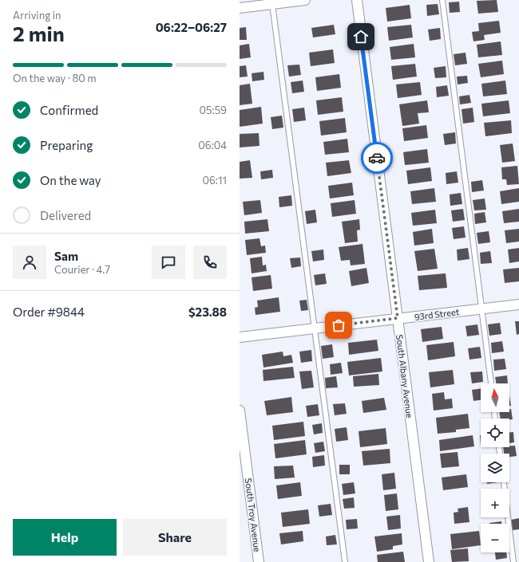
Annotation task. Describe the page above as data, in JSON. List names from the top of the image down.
{
  "streets": {
    "street": ["93rd Street", "South Albany Avenue", "South Troy Avenue"]
  },
  "crossings": [
    ["93rd Street", "South Albany Avenue"]
  ],
  "north": "top",
  "page": {
    "heading": ["2 min", "Arriving in", "06:22–06:27"],
    "panel": [
      "Sam",
      "Courier · 4.7",
      "Order #9844",
      "$23.88"
    ],
    "bar": "On the way · 80 m",
    "list": [
      ["Confirmed", "05:59"],
      ["Preparing", "06:04"],
      ["On the way", "06:11"],
      "Delivered"
    ],
    "map_buttons": ["+", "−"],
    "buttons": ["Help", "Share"]
  }
}
